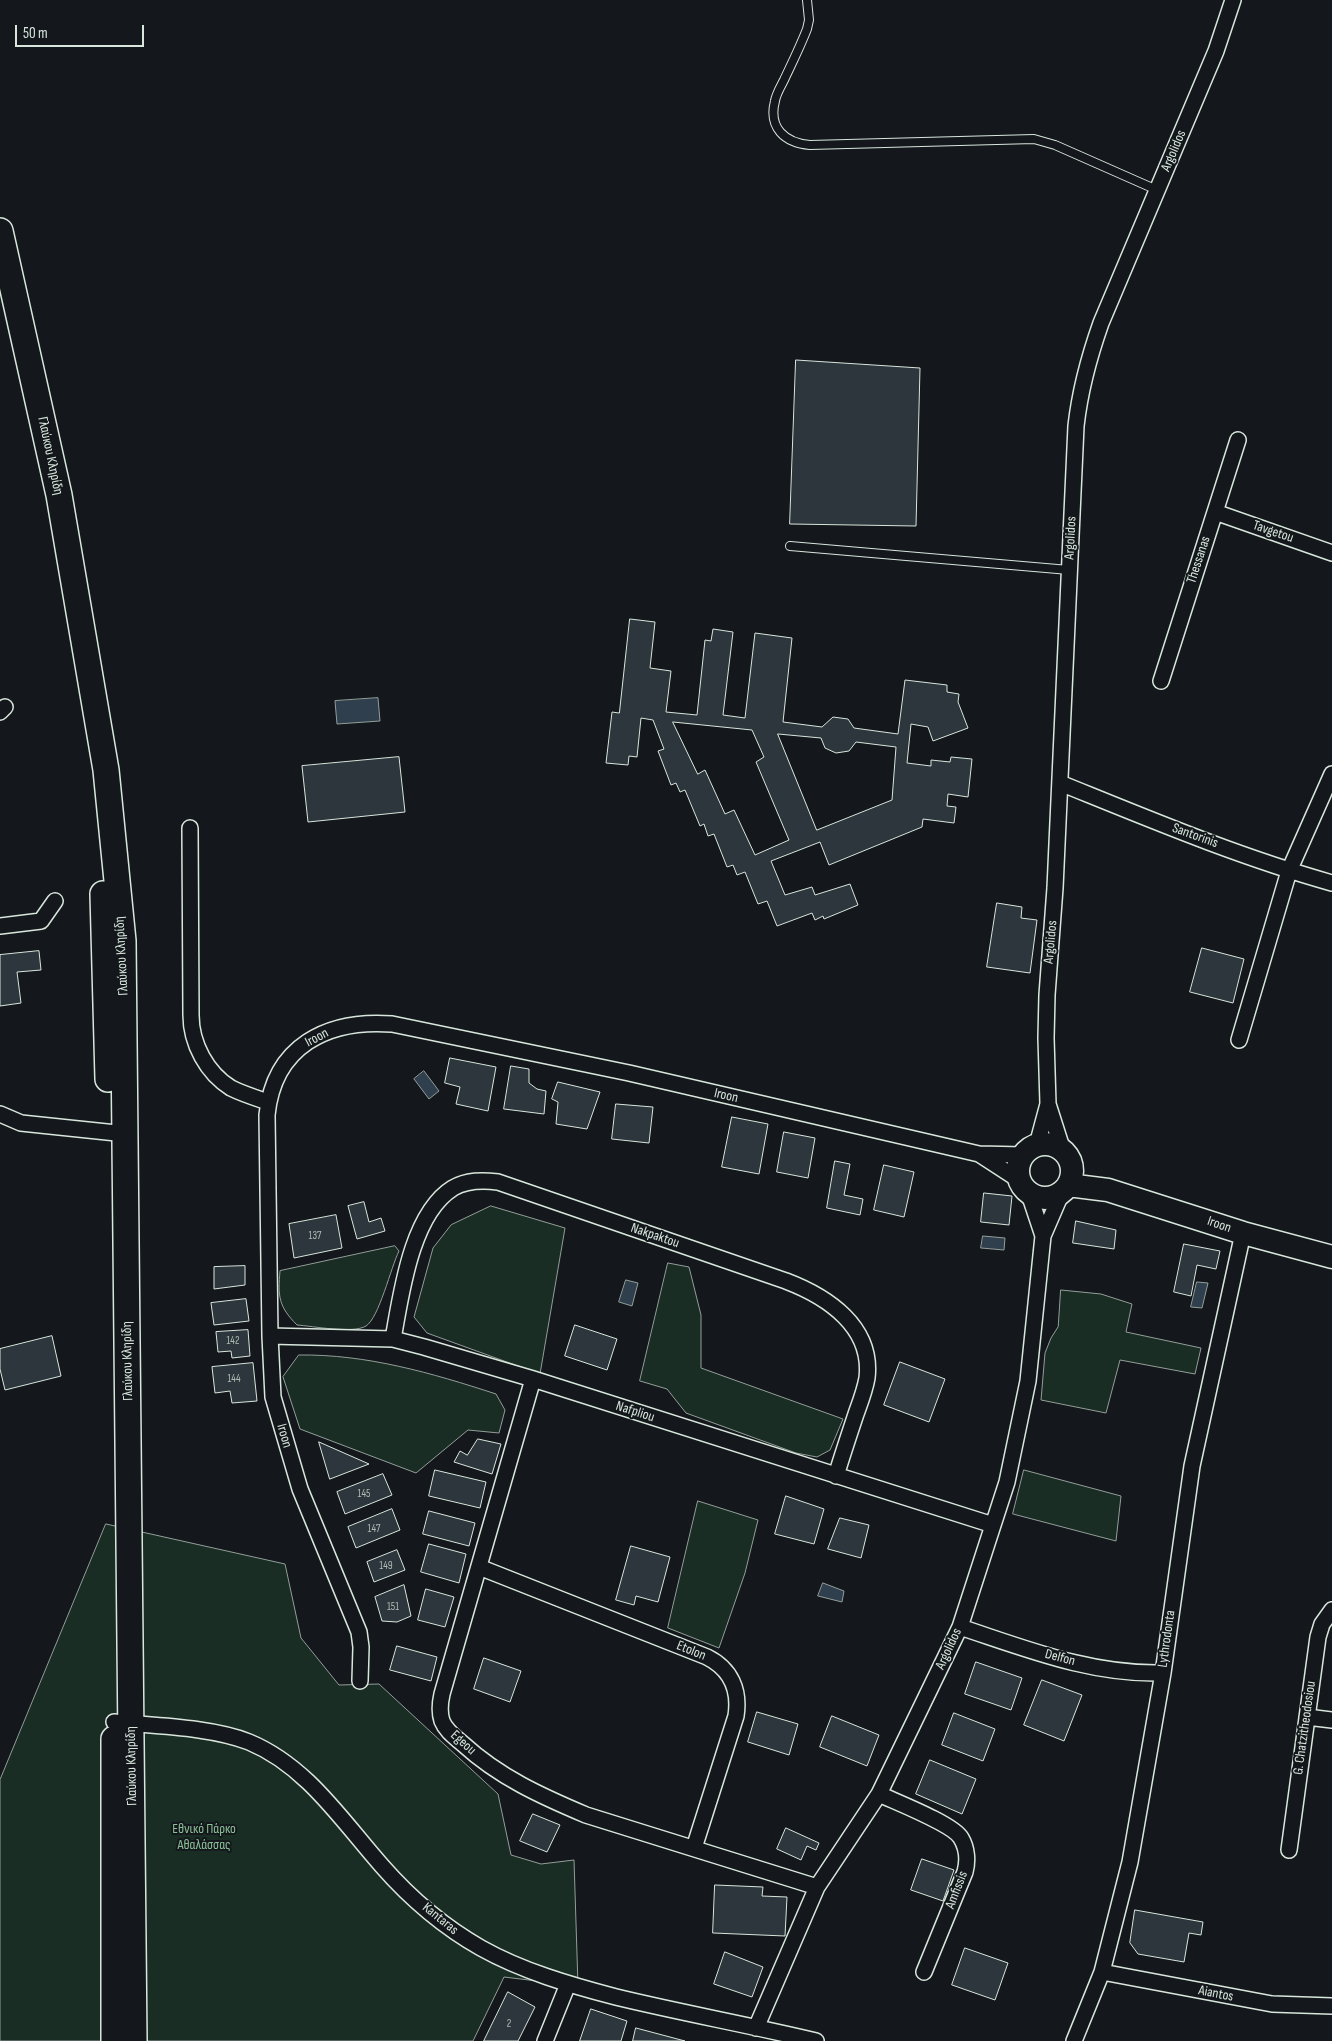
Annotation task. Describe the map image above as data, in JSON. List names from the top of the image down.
{
  "streets": {
    "main road": ["Γλαύκου Κληρίδη"],
    "street": [
      "Argolidos",
      "Tavgetou",
      "Thessanas",
      "Santorinis",
      "Iroon",
      "Nakpaktou",
      "Nafpliou",
      "Lythrodonta",
      "Etolon",
      "Delfon",
      "G. Chatzitheodosiou",
      "Egeou",
      "Amfissis",
      "Kantaras",
      "Aiantos"
    ]
  },
  "crossings": [
    ["Argolidos", "Santorinis"],
    ["Argolidos", "Iroon"],
    ["Argolidos", "Nafpliou"],
    ["Argolidos", "Delfon"],
    ["Argolidos", "Egeou"],
    ["Argolidos", "Amfissis"],
    ["Argolidos", "Kantaras"],
    ["Γλαύκου Κληρίδη", "Kantaras"],
    ["Tavgetou", "Thessanas"],
    ["Iroon", "Nafpliou"],
    ["Iroon", "Lythrodonta"],
    ["Nakpaktou", "Nafpliou"],
    ["Nafpliou", "Egeou"],
    ["Lythrodonta", "Delfon"],
    ["Lythrodonta", "Aiantos"],
    ["Etolon", "Egeou"]
  ],
  "parks": ["Εθνικό Πάρκο Αθαλάσσας"],
  "house_numbers": [
    "137",
    "142",
    "144",
    "145",
    "147",
    "149",
    "151",
    "2"
  ],
  "scale_bar": "50 m"
}
